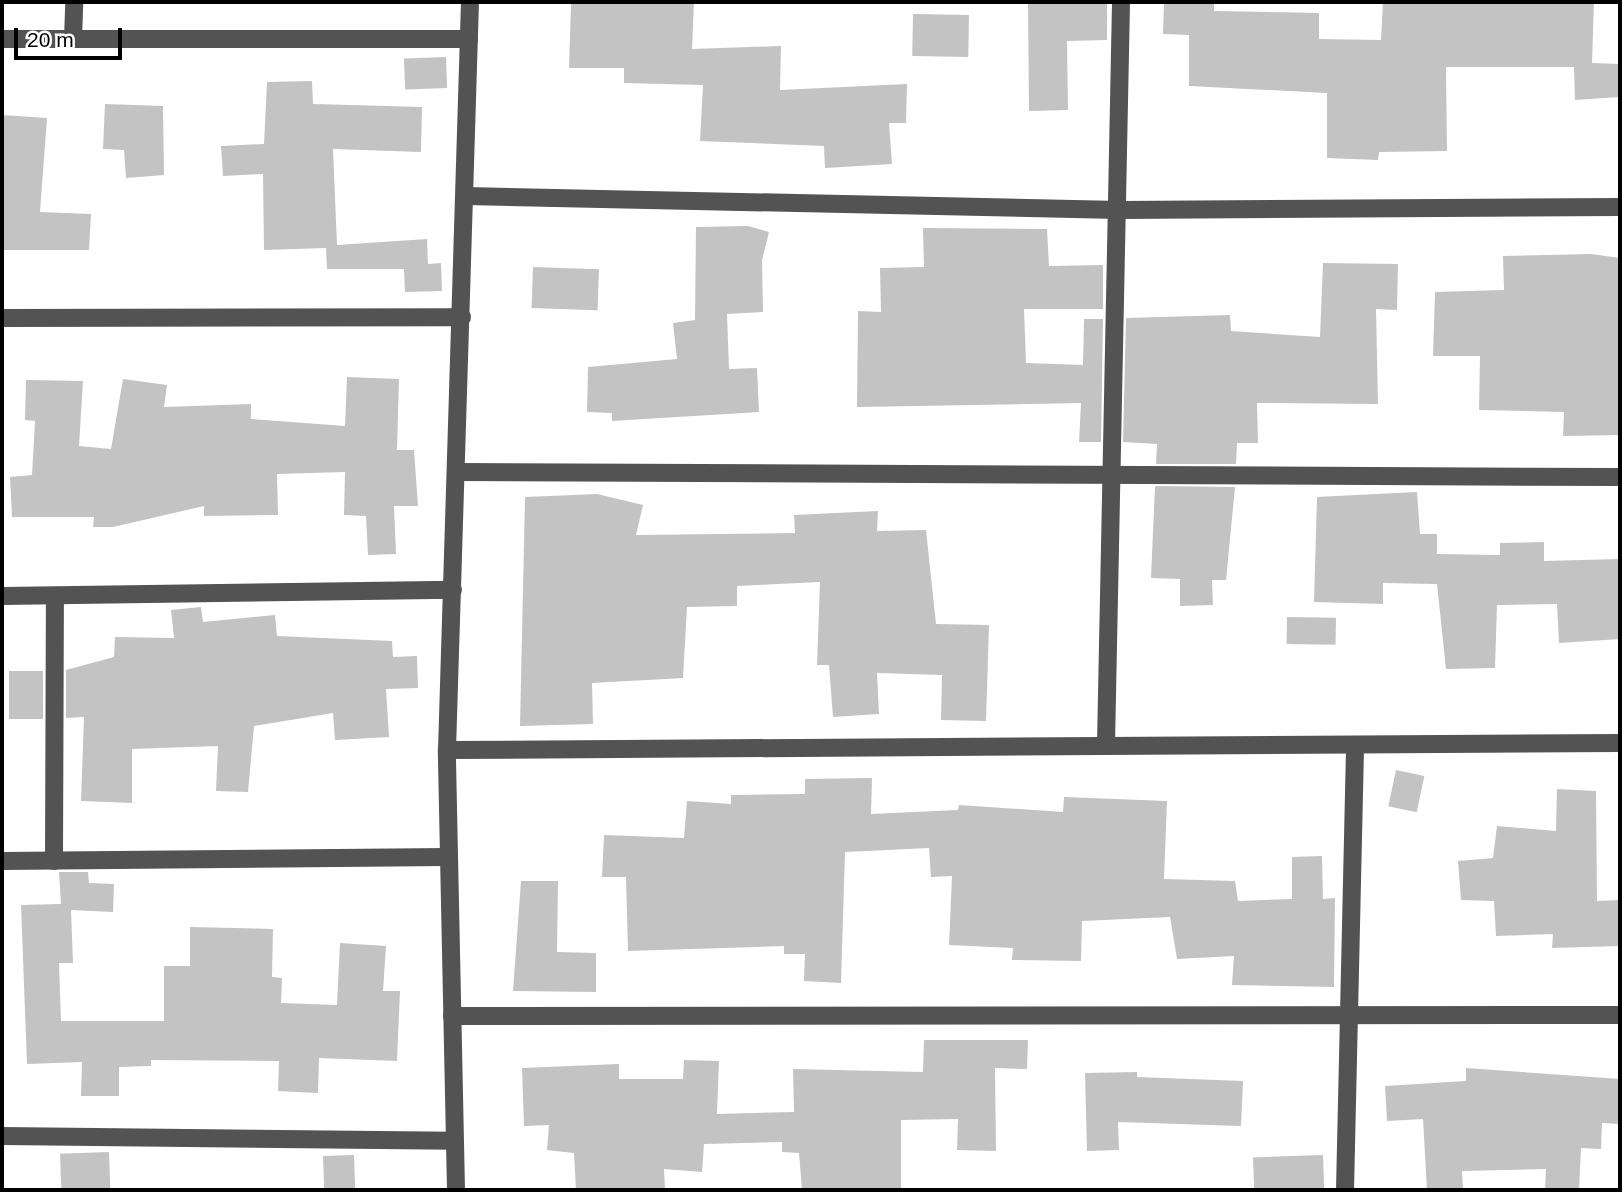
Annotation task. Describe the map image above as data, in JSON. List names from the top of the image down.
{
  "scale_bar": "20 m"
}
